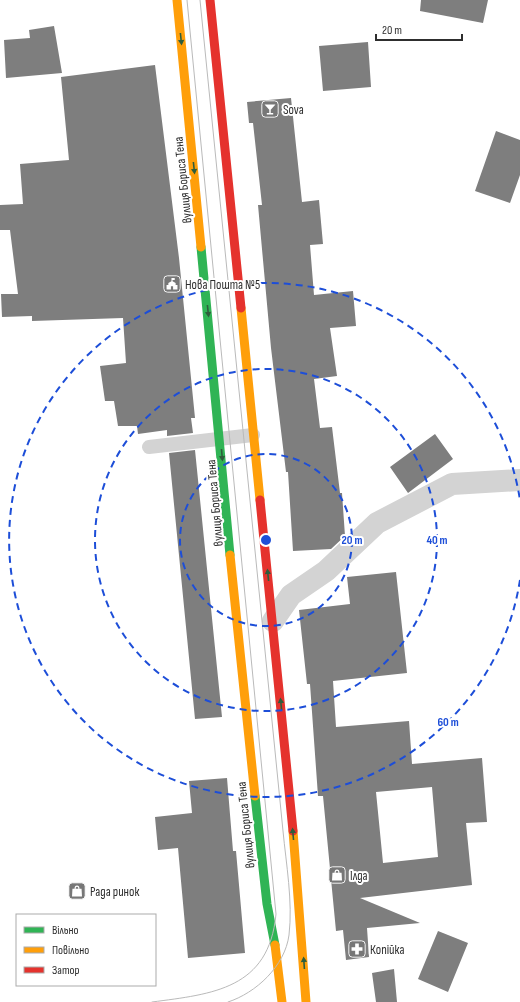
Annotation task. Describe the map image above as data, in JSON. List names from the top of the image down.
{
  "streets": {
    "street": ["вулиця Бориса Тена"]
  },
  "places": {
    "bar": ["Sova"],
    "public building": ["Нова Пошта №5"],
    "shop": ["Ілда", "Рада ринок"],
    "pharmacy": ["Копійка"]
  },
  "legend": ["Вільно", "Повільно", "Затор"],
  "scale_bar": "20 m",
  "rings": ["20 m", "40 m", "60 m"]
}
